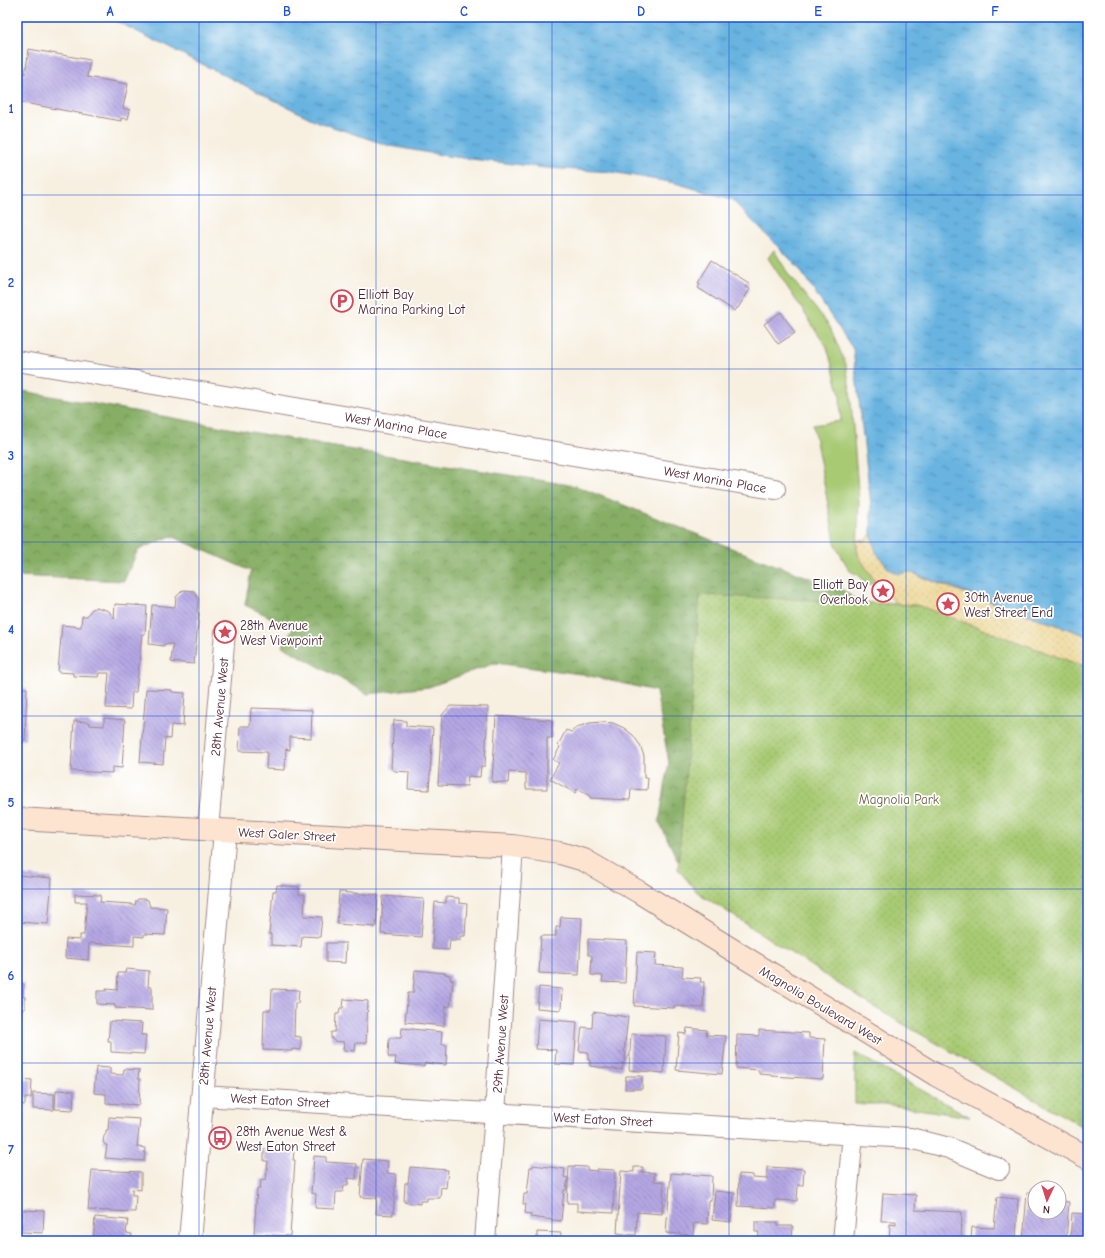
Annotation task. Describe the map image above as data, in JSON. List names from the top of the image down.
{
  "streets": {
    "main road": ["West Galer Street", "Magnolia Boulevard West"],
    "street": [
      "West Marina Place",
      "28th Avenue West",
      "29th Avenue West",
      "West Eaton Street"
    ]
  },
  "crossings": [
    ["28th Avenue West", "West Galer Street"],
    ["28th Avenue West", "West Eaton Street"],
    ["West Galer Street", "Magnolia Boulevard West"],
    ["West Galer Street", "29th Avenue West"],
    ["29th Avenue West", "West Eaton Street"]
  ],
  "parks": ["Magnolia Park"],
  "places": {
    "parking": ["Elliott Bay Marina Parking Lot"],
    "place": ["Elliott Bay Overlook", "30th Avenue West Street End", "28th Avenue West Viewpoint"],
    "bus stop": ["28th Avenue West & West Eaton Street"]
  },
  "north": "bottom",
  "grid": {
    "columns": [
      "A",
      "B",
      "C",
      "D",
      "E",
      "F"
    ],
    "rows": [
      "1",
      "2",
      "3",
      "4",
      "5",
      "6",
      "7"
    ]
  }
}
